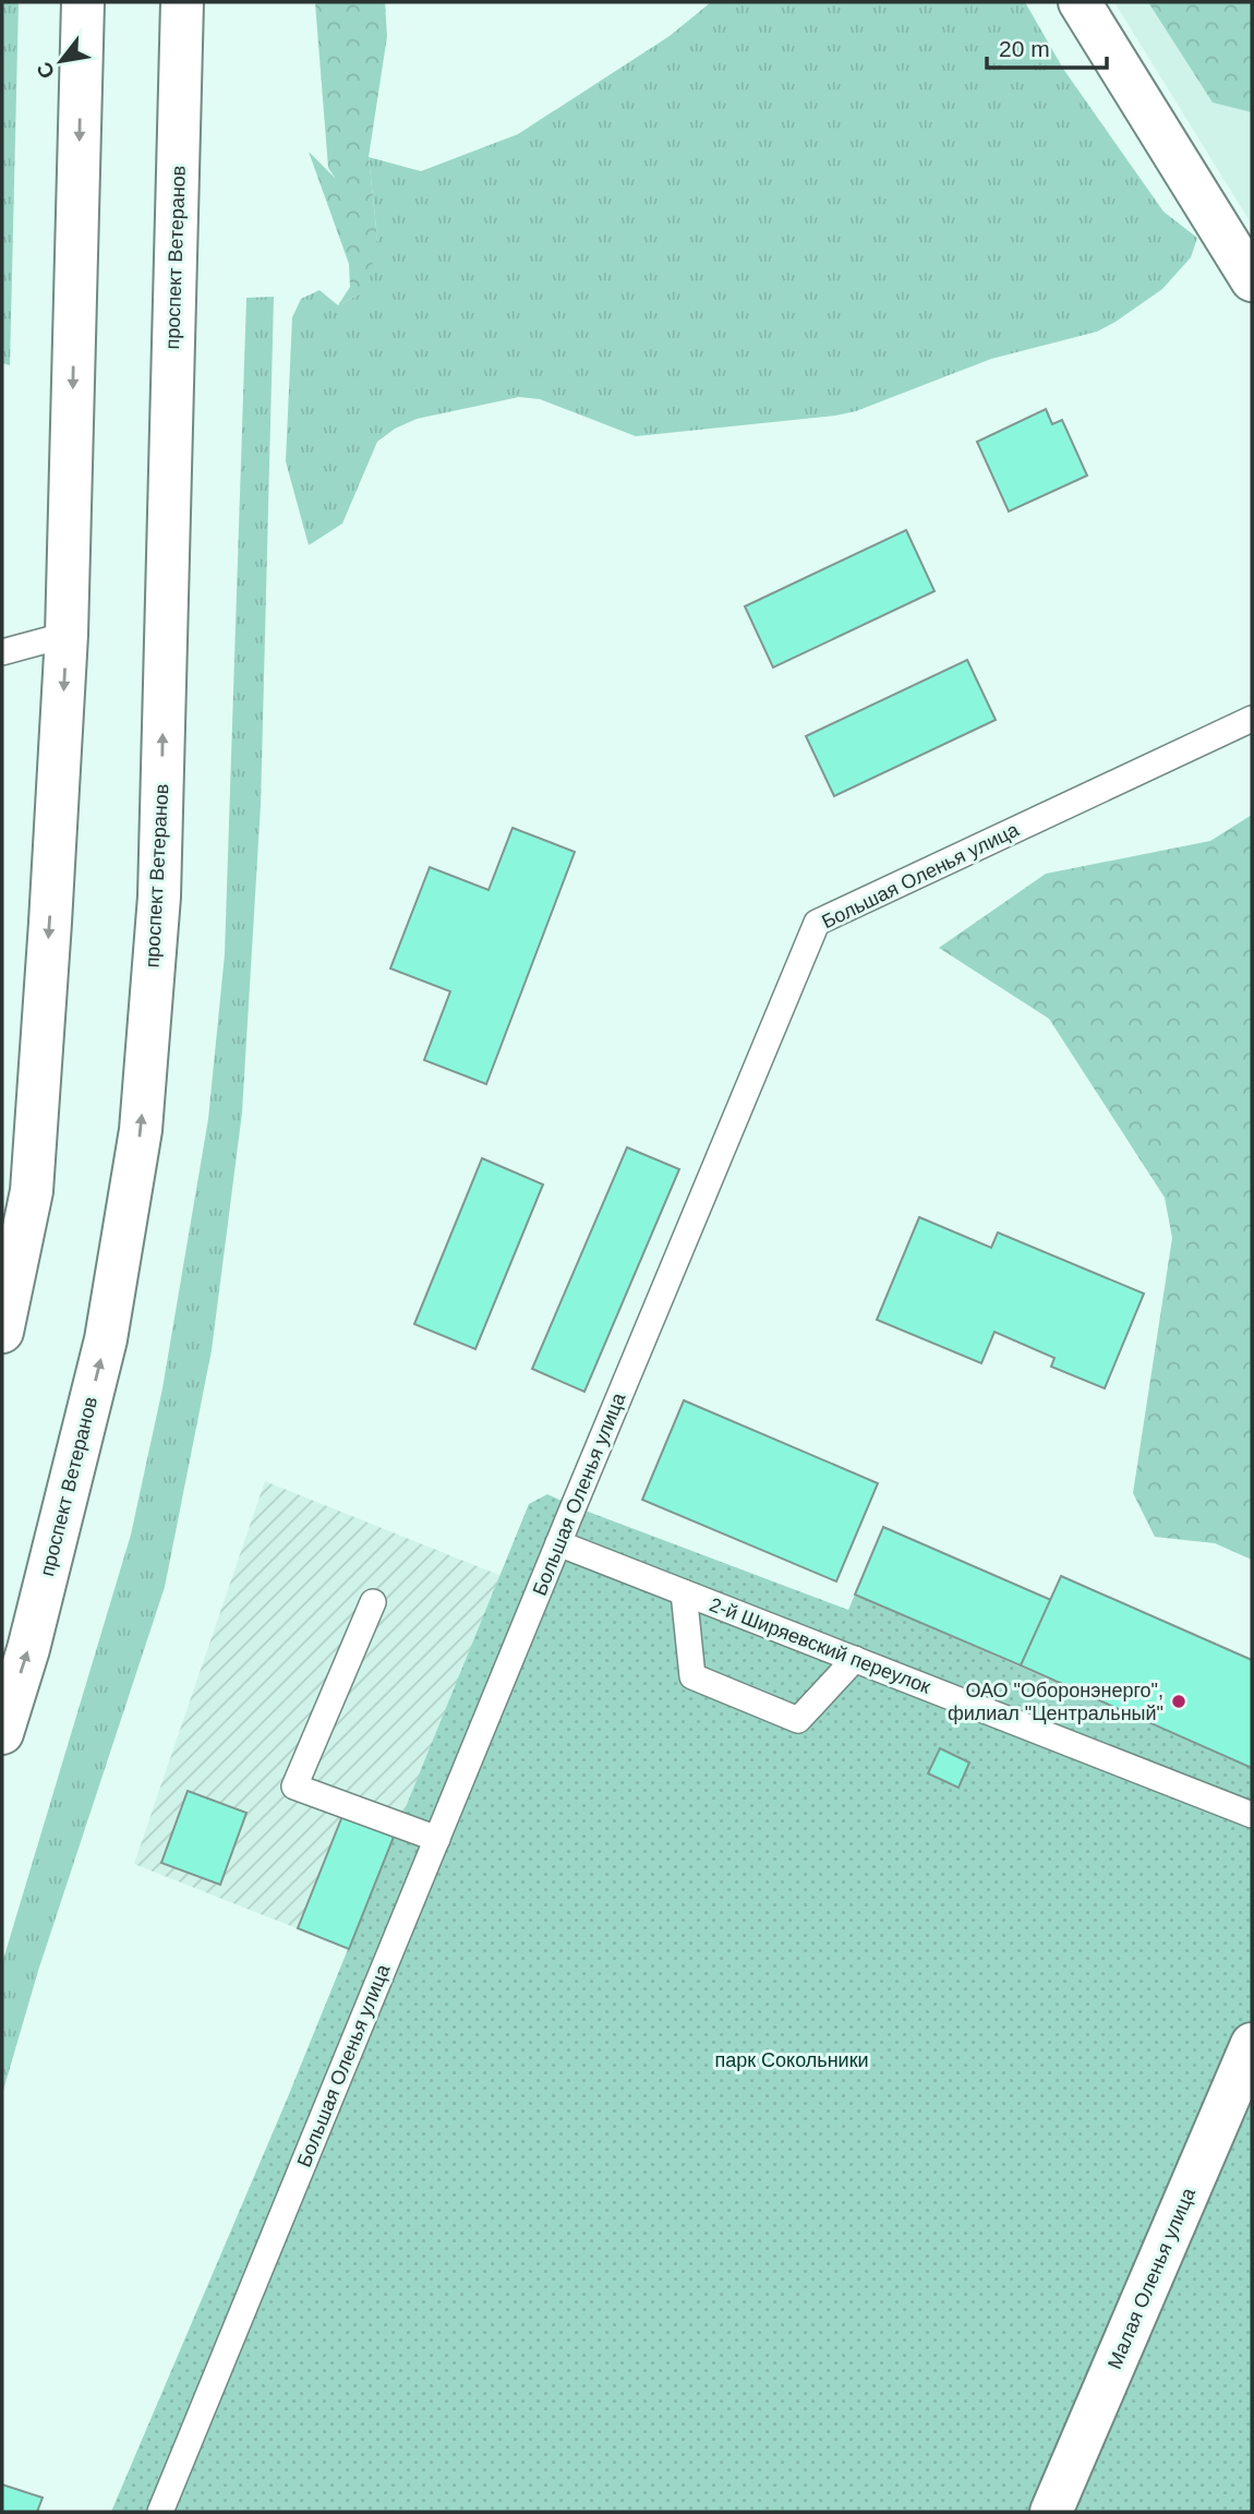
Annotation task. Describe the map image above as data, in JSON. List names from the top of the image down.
{
  "streets": {
    "main road": ["проспект Ветеранов", "Малая Оленья улица"],
    "lane": ["Большая Оленья улица", "2-й Ширяевский переулок"]
  },
  "crossings": [
    ["Большая Оленья улица", "2-й Ширяевский переулок"]
  ],
  "parks": ["парк Сокольники"],
  "places": ["ОАО \"Оборонэнерго\", филиал \"Центральный\""],
  "scale_bar": "20 m",
  "north": "bottom left"
}
